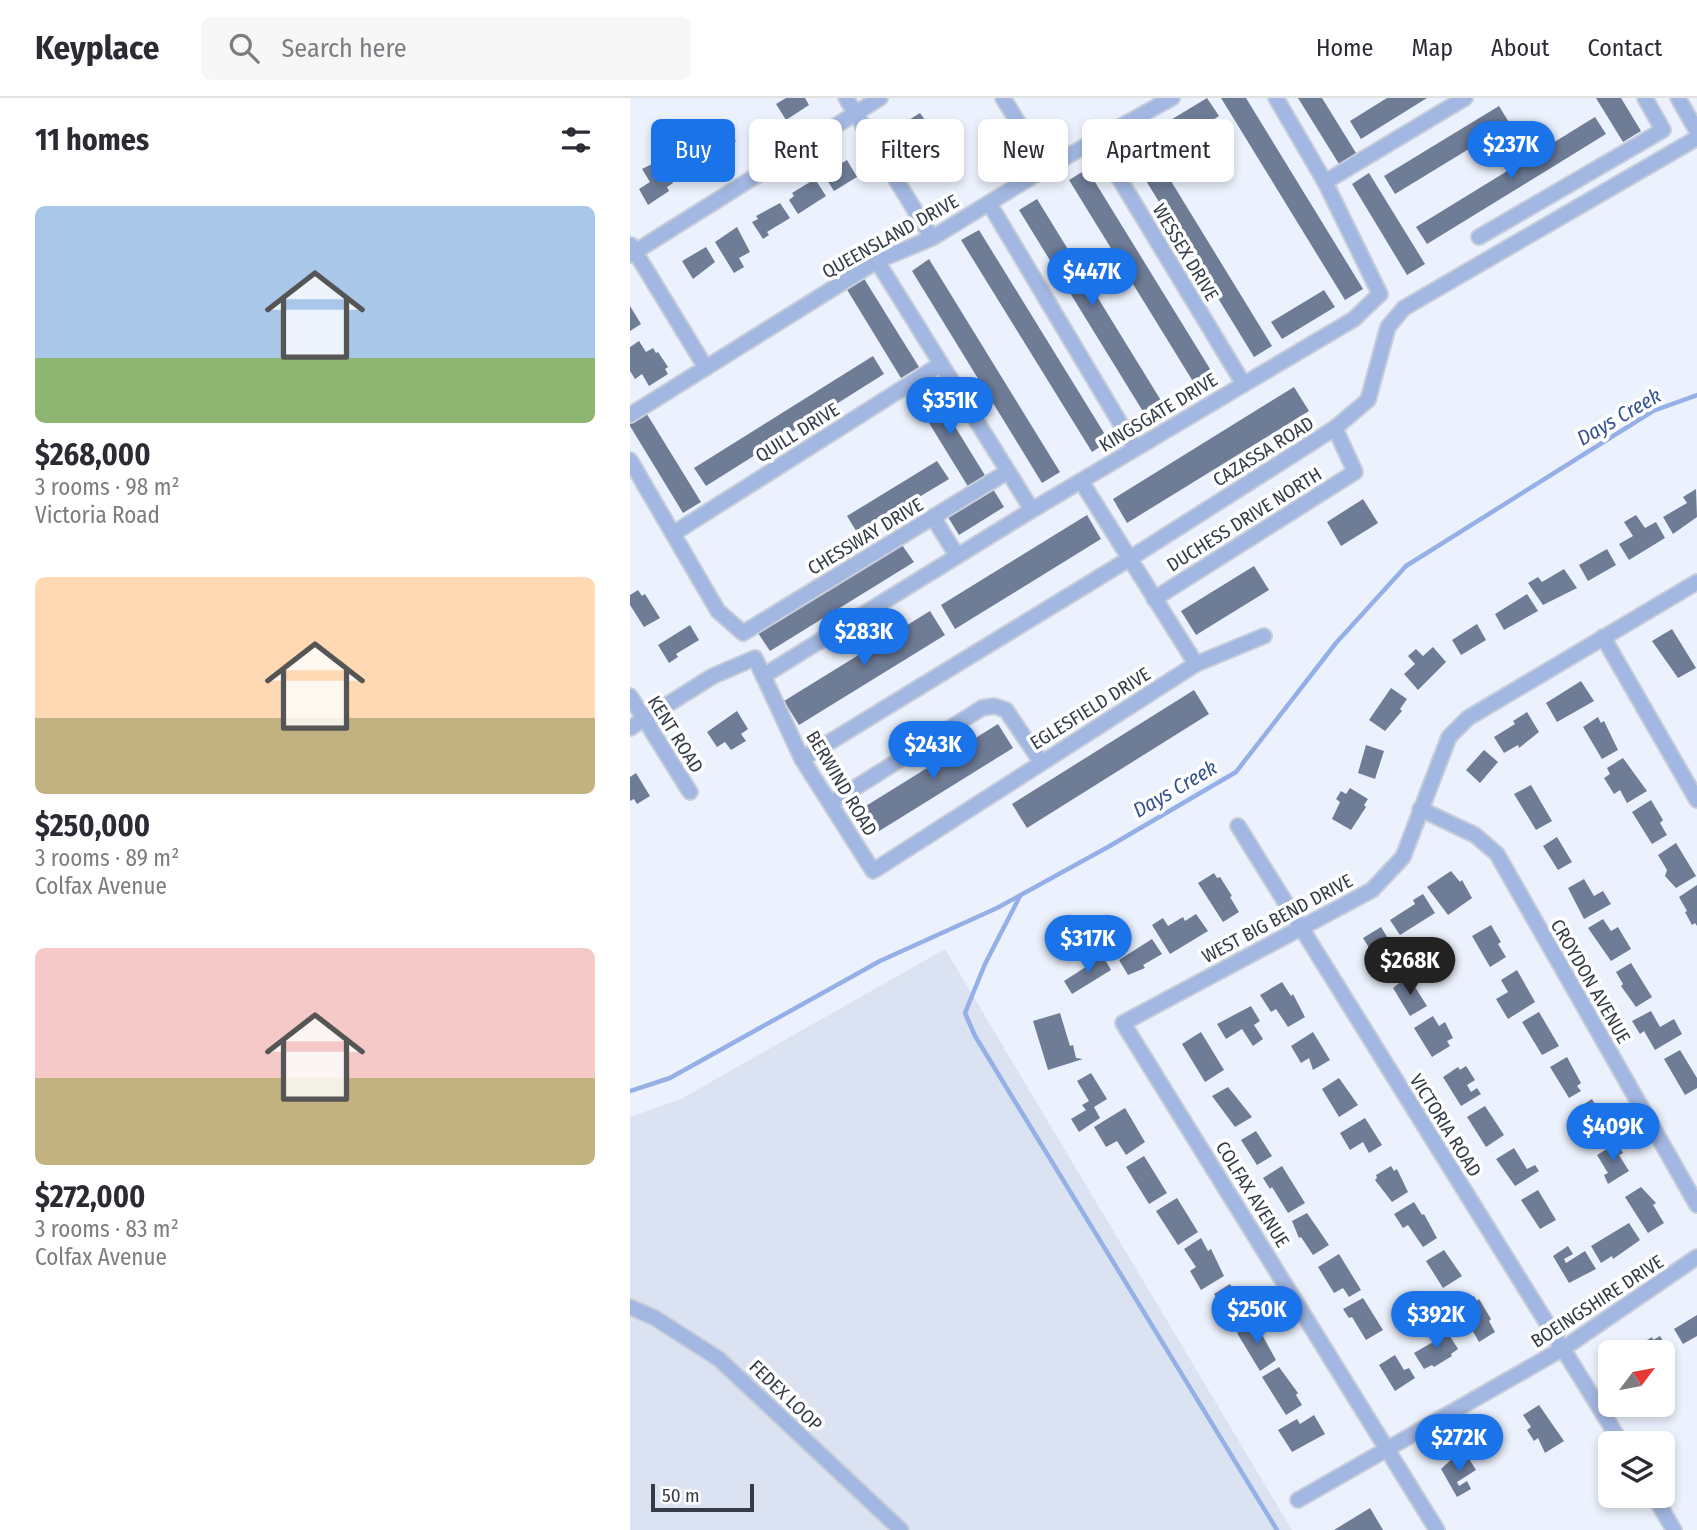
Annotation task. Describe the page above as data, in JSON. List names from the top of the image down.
{
  "streets": {
    "street": [
      "QUEENSLAND DRIVE",
      "WESSEX DRIVE",
      "KINGSGATE DRIVE",
      "QUILL DRIVE",
      "CAZASSA ROAD",
      "DUCHESS DRIVE NORTH",
      "CHESSWAY DRIVE",
      "EGLESFIELD DRIVE",
      "KENT ROAD",
      "BERWIND ROAD",
      "WEST BIG BEND DRIVE",
      "CROYDON AVENUE",
      "VICTORIA ROAD",
      "COLFAX AVENUE",
      "BOEINGSHIRE DRIVE",
      "FEDEX LOOP"
    ]
  },
  "crossings": [
    ["WESSEX DRIVE", "KINGSGATE DRIVE"],
    ["KINGSGATE DRIVE", "BERWIND ROAD"],
    ["QUILL DRIVE", "CHESSWAY DRIVE"],
    ["CAZASSA ROAD", "DUCHESS DRIVE NORTH"],
    ["CAZASSA ROAD", "BERWIND ROAD"],
    ["EGLESFIELD DRIVE", "BERWIND ROAD"],
    ["WEST BIG BEND DRIVE", "CROYDON AVENUE"],
    ["WEST BIG BEND DRIVE", "VICTORIA ROAD"],
    ["WEST BIG BEND DRIVE", "COLFAX AVENUE"],
    ["VICTORIA ROAD", "BOEINGSHIRE DRIVE"],
    ["COLFAX AVENUE", "BOEINGSHIRE DRIVE"]
  ],
  "water": ["Days Creek"],
  "scale_bar": "50 m",
  "north": "top right",
  "page": {
    "header": "Keyplace",
    "search": "Search here",
    "nav": [
      "Home",
      "Map",
      "About",
      "Contact"
    ],
    "heading": "11 homes",
    "chip": [
      "Buy",
      "Rent",
      "Filters",
      "New",
      "Apartment"
    ],
    "price": [
      "$237K",
      "$447K",
      "$351K",
      "$283K",
      "$243K",
      "$317K",
      "$268K",
      "$409K",
      "$250K",
      "$392K",
      "$272K"
    ],
    "list": [
      {
        "name": "$268,000",
        "note": "3 rooms · 98 m² · Victoria Road"
      },
      {
        "name": "$250,000",
        "note": "3 rooms · 89 m² · Colfax Avenue"
      },
      {
        "name": "$272,000",
        "note": "3 rooms · 83 m² · Colfax Avenue"
      }
    ],
    "scale": "50 m"
  }
}
